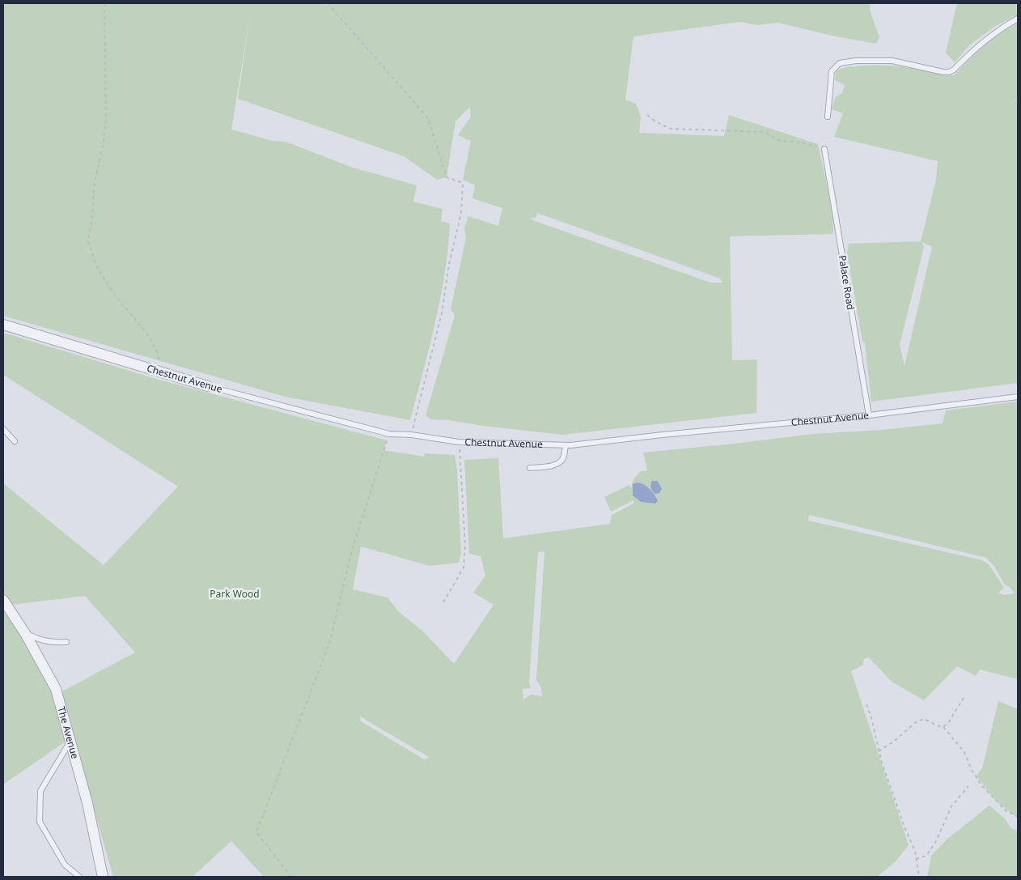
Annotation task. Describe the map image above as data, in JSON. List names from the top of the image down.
{
  "streets": {
    "street": ["Chestnut Avenue", "The Avenue"],
    "lane": ["Palace Road"]
  },
  "crossings": [
    ["Palace Road", "Chestnut Avenue"]
  ],
  "parks": ["Park Wood"]
}
